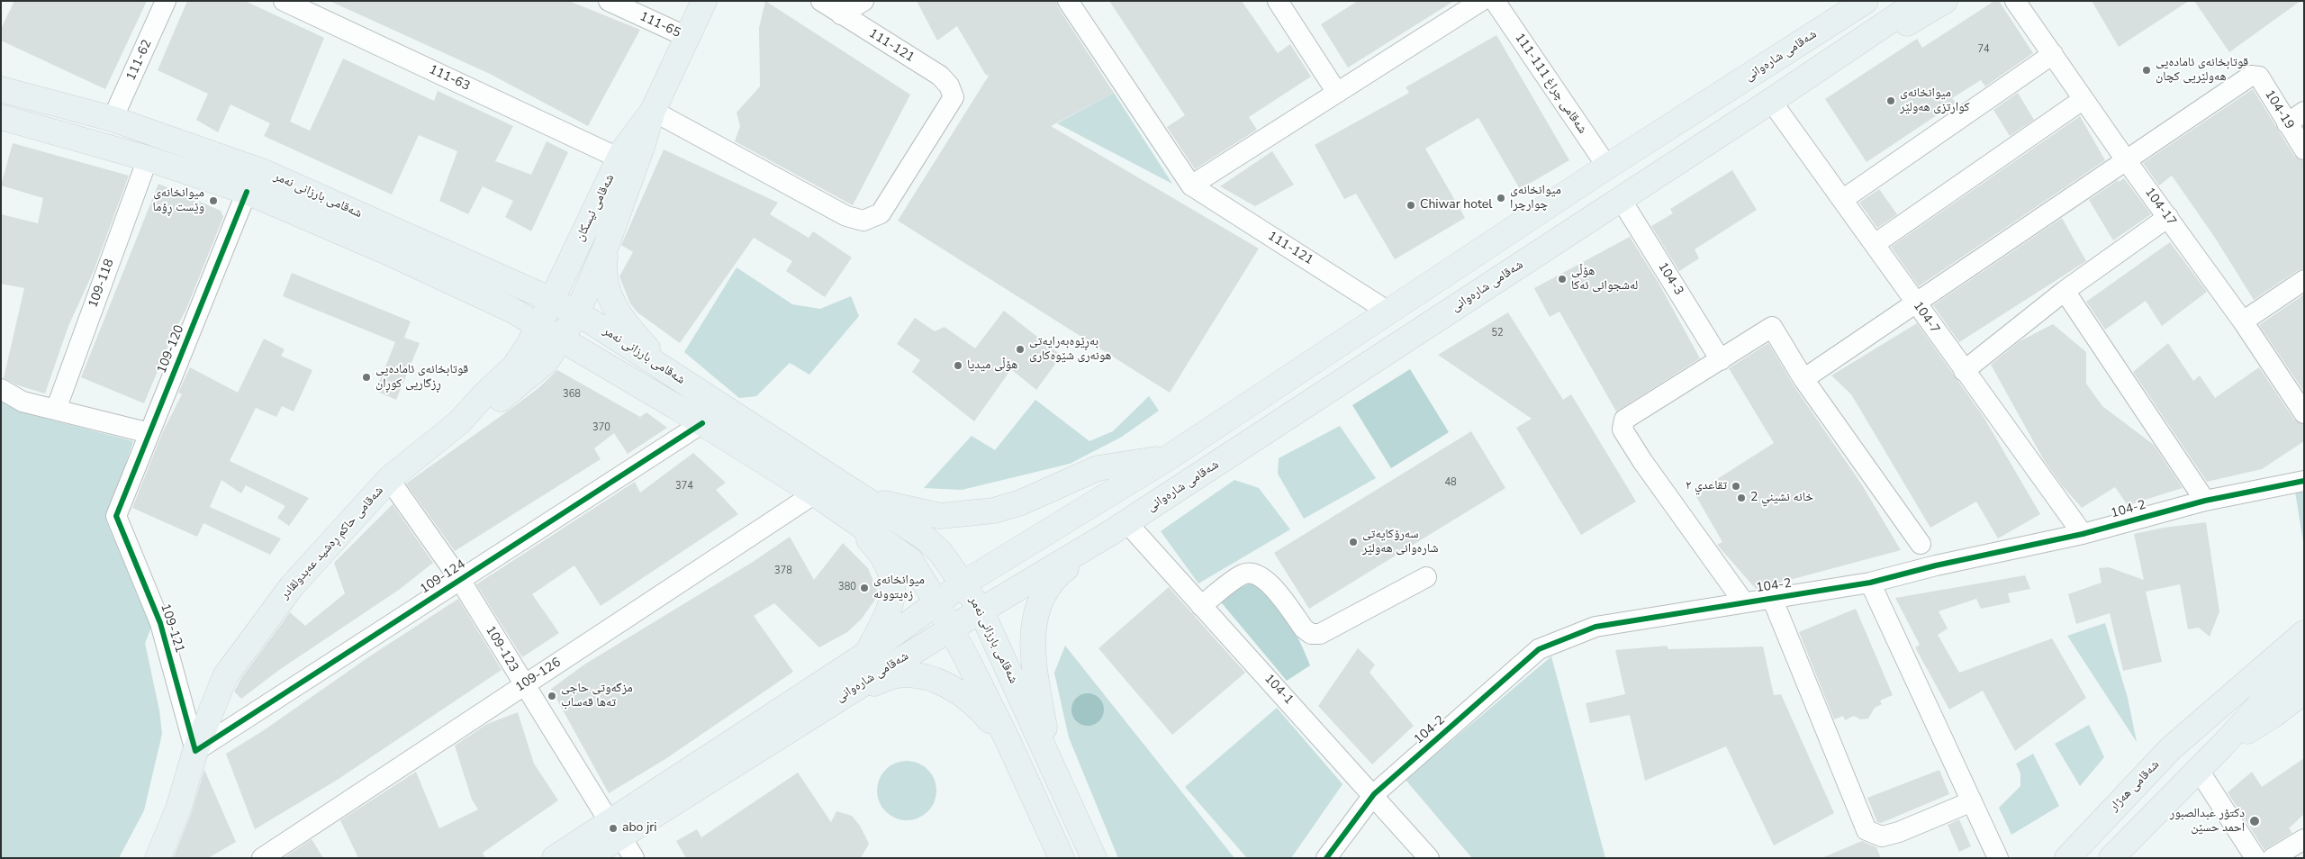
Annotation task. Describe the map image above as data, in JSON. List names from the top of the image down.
{
  "streets": {
    "main road": [
      "شەقامی شارەوانی",
      "شەقامی بارزانی نەمر",
      "شەقامی ئیسکان",
      "شەقامی حاکم ڕەشید عەبدولقادر",
      "شەقامی هەژار"
    ],
    "street": [
      "111-65",
      "111-121",
      "111-62",
      "111-63",
      "شەقامی چراغ 111-111",
      "104-19",
      "104-17",
      "104-3",
      "109-118",
      "104-7",
      "109-120",
      "104-2",
      "109-124",
      "109-121",
      "109-123",
      "109-126",
      "104-1"
    ]
  },
  "crossings": [
    ["111-65", "شەقامی ئیسکان"],
    ["111-121", "شەقامی شارەوانی"],
    ["111-121", "شەقامی ئیسکان"],
    ["شەقامی شارەوانی", "شەقامی چراغ 111-111"],
    ["شەقامی شارەوانی", "شەقامی بارزانی نەمر"],
    ["شەقامی شارەوانی", "104-3"],
    ["شەقامی شارەوانی", "104-7"],
    ["شەقامی شارەوانی", "109-123"],
    ["شەقامی شارەوانی", "104-1"],
    ["111-62", "شەقامی بارزانی نەمر"],
    ["104-19", "104-17"],
    ["شەقامی بارزانی نەمر", "شەقامی ئیسکان"],
    ["شەقامی بارزانی نەمر", "109-118"],
    ["شەقامی بارزانی نەمر", "109-120"],
    ["شەقامی بارزانی نەمر", "شەقامی حاکم ڕەشید عەبدولقادر"],
    ["شەقامی بارزانی نەمر", "109-124"],
    ["شەقامی بارزانی نەمر", "109-126"],
    ["شەقامی ئیسکان", "شەقامی حاکم ڕەشید عەبدولقادر"],
    ["104-7", "104-2"],
    ["109-120", "109-121"],
    ["104-2", "104-1"],
    ["شەقامی حاکم ڕەشید عەبدولقادر", "109-124"],
    ["شەقامی حاکم ڕەشید عەبدولقادر", "109-121"],
    ["شەقامی حاکم ڕەشید عەبدولقادر", "109-123"],
    ["109-124", "109-121"],
    ["109-124", "109-123"],
    ["109-123", "109-126"]
  ],
  "places": [
    "قوتابخانەی ئامادەیی هەولێریی کچان",
    "میوانخانەی کوارتزی هەولێر",
    "میوانخانەی چوارچرا",
    "میوانخانەی وێست ڕۆما",
    "Chiwar hotel",
    "هۆڵی لەشجوانی ئەکا",
    "بەڕێوەبەرایەتی هونەری شێوەکاری",
    "هۆڵی میدیا",
    "قوتابخانەی ئامادەیی ڕزگاریی کوڕان",
    "تقاعدي ٢",
    "خانه نشيني 2",
    "سەرۆکایەتی شارەوانی هەولێر",
    "میوانخانەی زەیتوونە",
    "مزگەوتی حاجی تەها قەساب",
    "دکتۆر عبدالصبور احمد حسێن",
    "abo jri"
  ],
  "house_numbers": [
    "74",
    "52",
    "368",
    "370",
    "48",
    "374",
    "378",
    "380"
  ]
}
